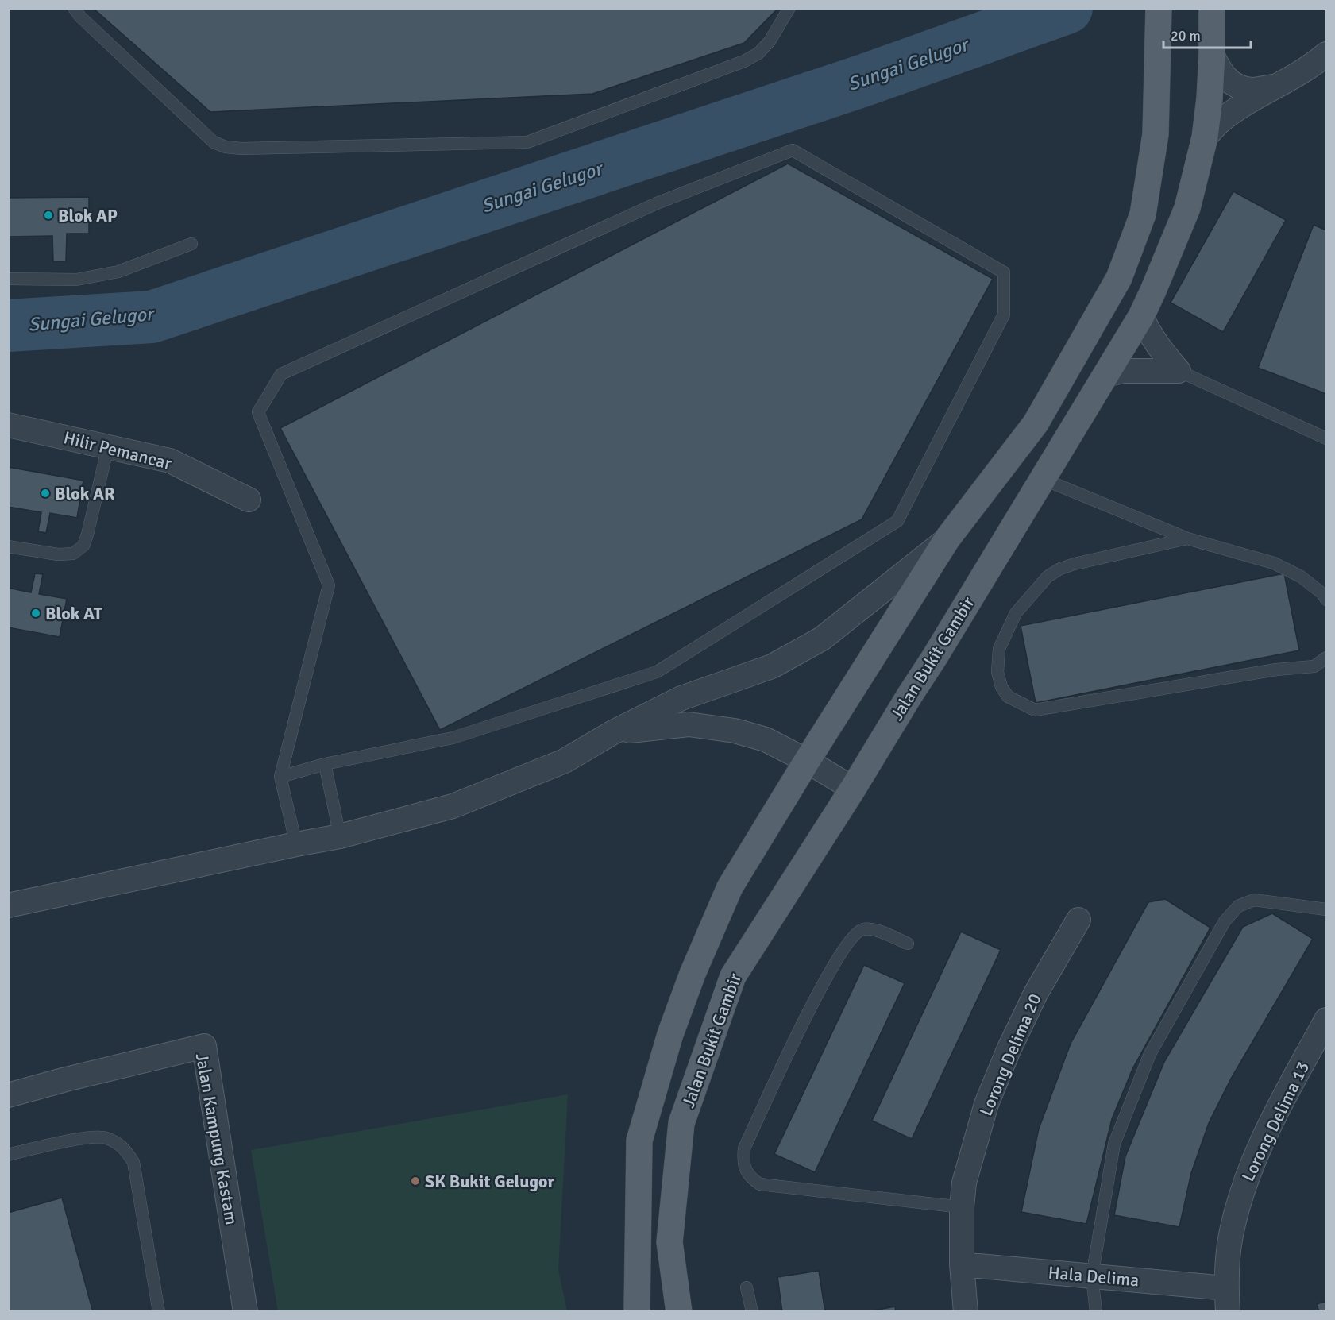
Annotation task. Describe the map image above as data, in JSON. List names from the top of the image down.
{
  "streets": {
    "main road": ["Jalan Bukit Gambir"],
    "street": [
      "Hilir Pemancar",
      "Lorong Delima 20",
      "Lorong Delima 13",
      "Jalan Kampung Kastam",
      "Hala Delima"
    ]
  },
  "crossings": [
    ["Lorong Delima 20", "Hala Delima"],
    ["Lorong Delima 13", "Hala Delima"]
  ],
  "water": ["Sungai Gelugor"],
  "places": [
    "Blok AP",
    "Blok AR",
    "Blok AT",
    "SK Bukit Gelugor"
  ],
  "scale_bar": "20 m"
}
